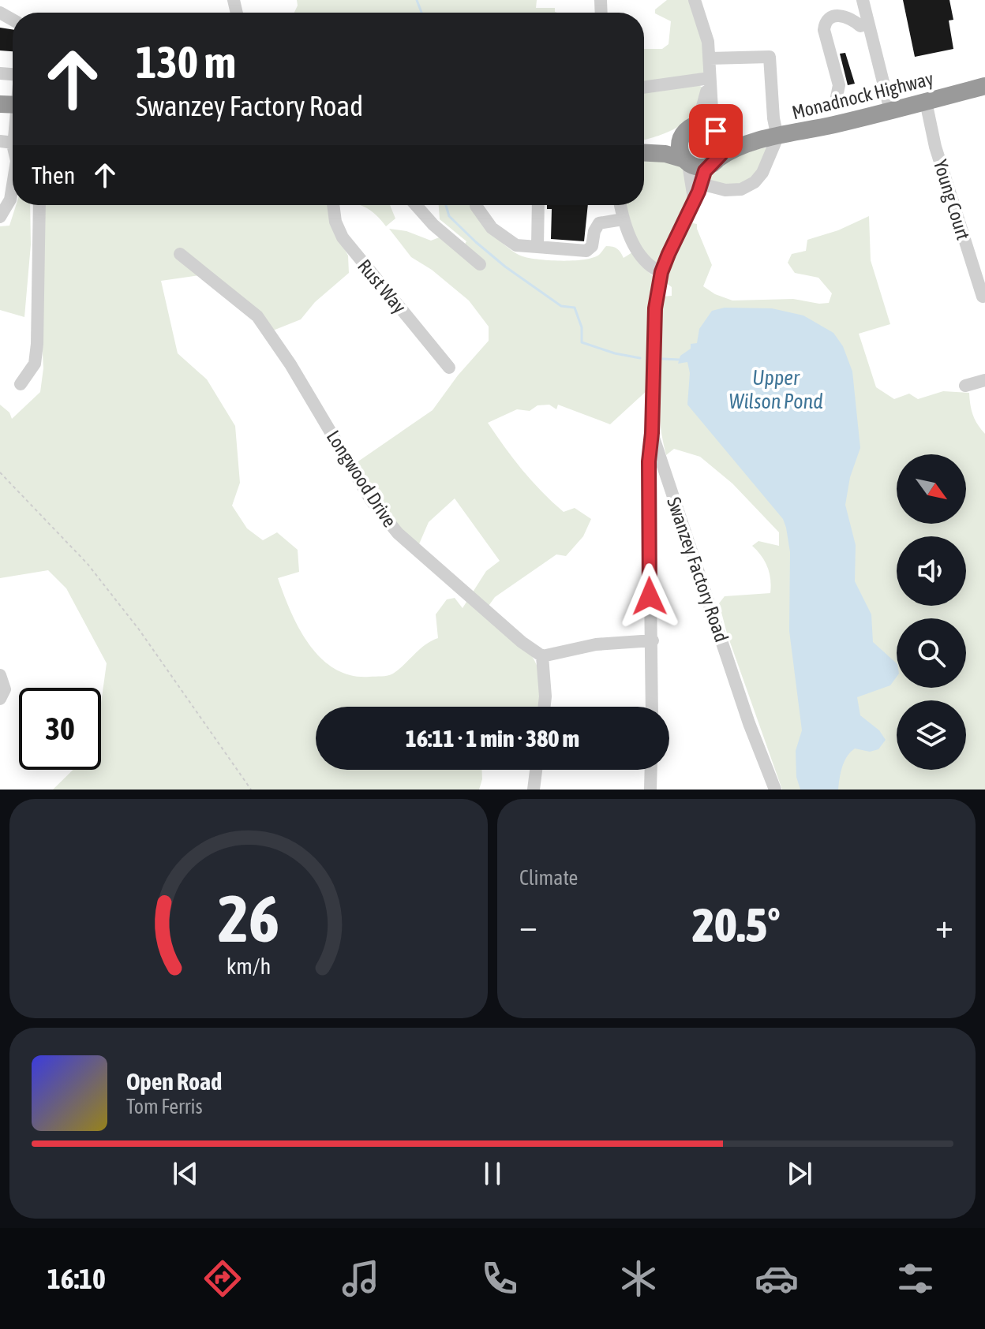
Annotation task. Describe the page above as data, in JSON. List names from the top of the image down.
{
  "streets": {
    "highway": ["Monadnock Highway"],
    "street": [
      "Young Court",
      "Rust Way",
      "Longwood Drive",
      "Swanzey Factory Road"
    ]
  },
  "crossings": [
    ["Monadnock Highway", "Young Court"]
  ],
  "water": ["Upper Wilson Pond"],
  "north": "bottom right",
  "page": {
    "turn": ["130 m", "Swanzey Factory Road"],
    "then": "Then",
    "limit": "30",
    "trip": "16:11 · 1 min · 380 m",
    "tile": "Climate",
    "heat": ["−", "20.5°", "+"],
    "song": ["Open Road", "Tom Ferris"],
    "tabs": "16:10",
    "gauge": ["26", "km/h"]
  }
}
